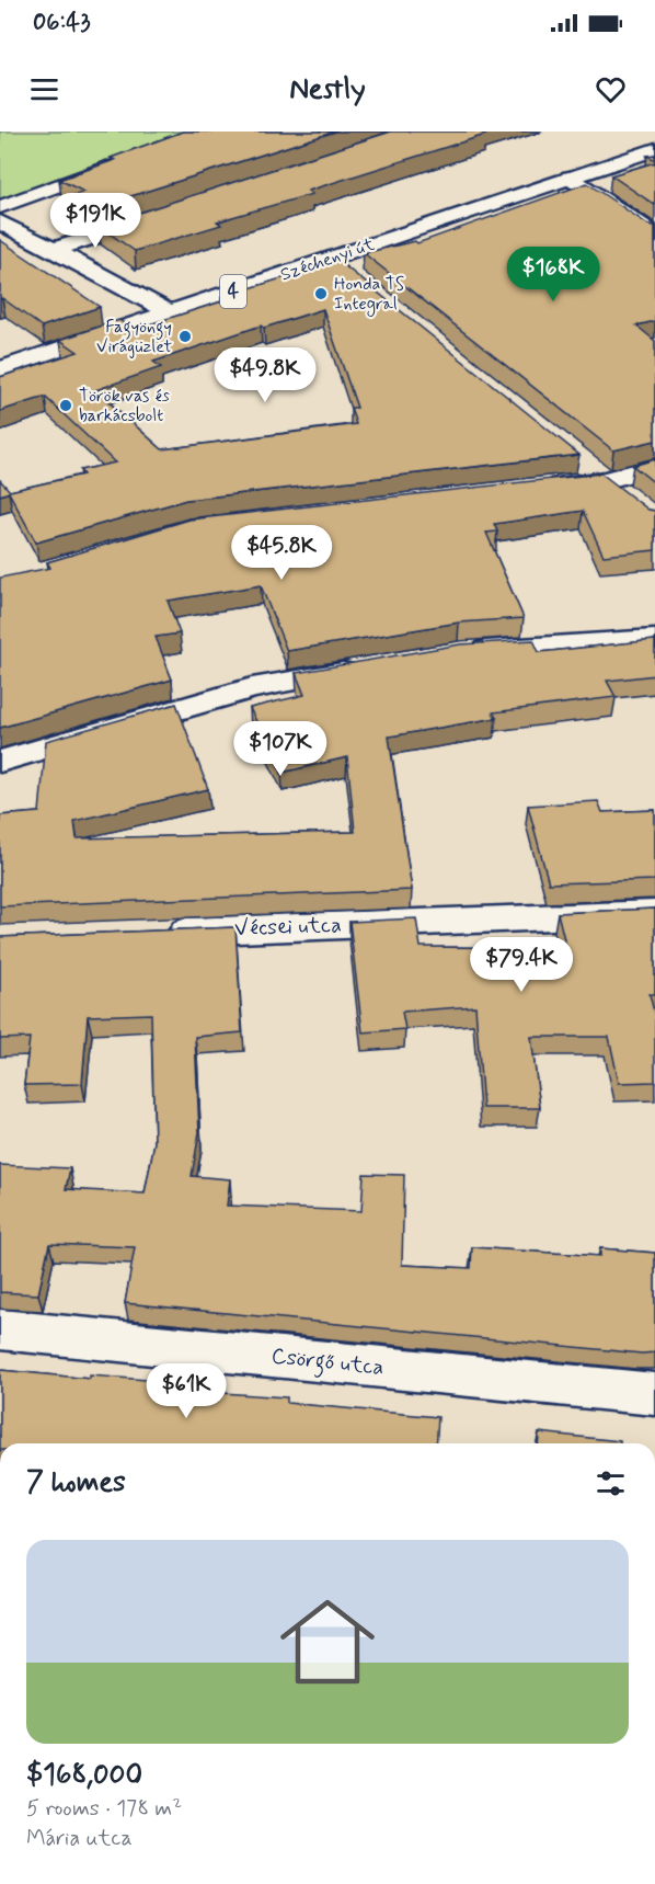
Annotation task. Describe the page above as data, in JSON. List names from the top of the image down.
{
  "streets": {
    "street": [
      "Széchenyi út",
      "4",
      "Vécsei utca",
      "Csörgő utca"
    ]
  },
  "places": ["Honda TS Integral", "Fagyöngy Virágüzlet", "Török vas és barkácsbolt"],
  "page": {
    "status": "06:43",
    "header": "Nestly",
    "price": [
      "$191K",
      "$168K",
      "$49.8K",
      "$45.8K",
      "$107K",
      "$79.4K",
      "$61K"
    ],
    "heading": "7 homes",
    "list": [
      {
        "name": "$168,000",
        "note": "5 rooms · 178 m² · Mária utca"
      }
    ]
  }
}
